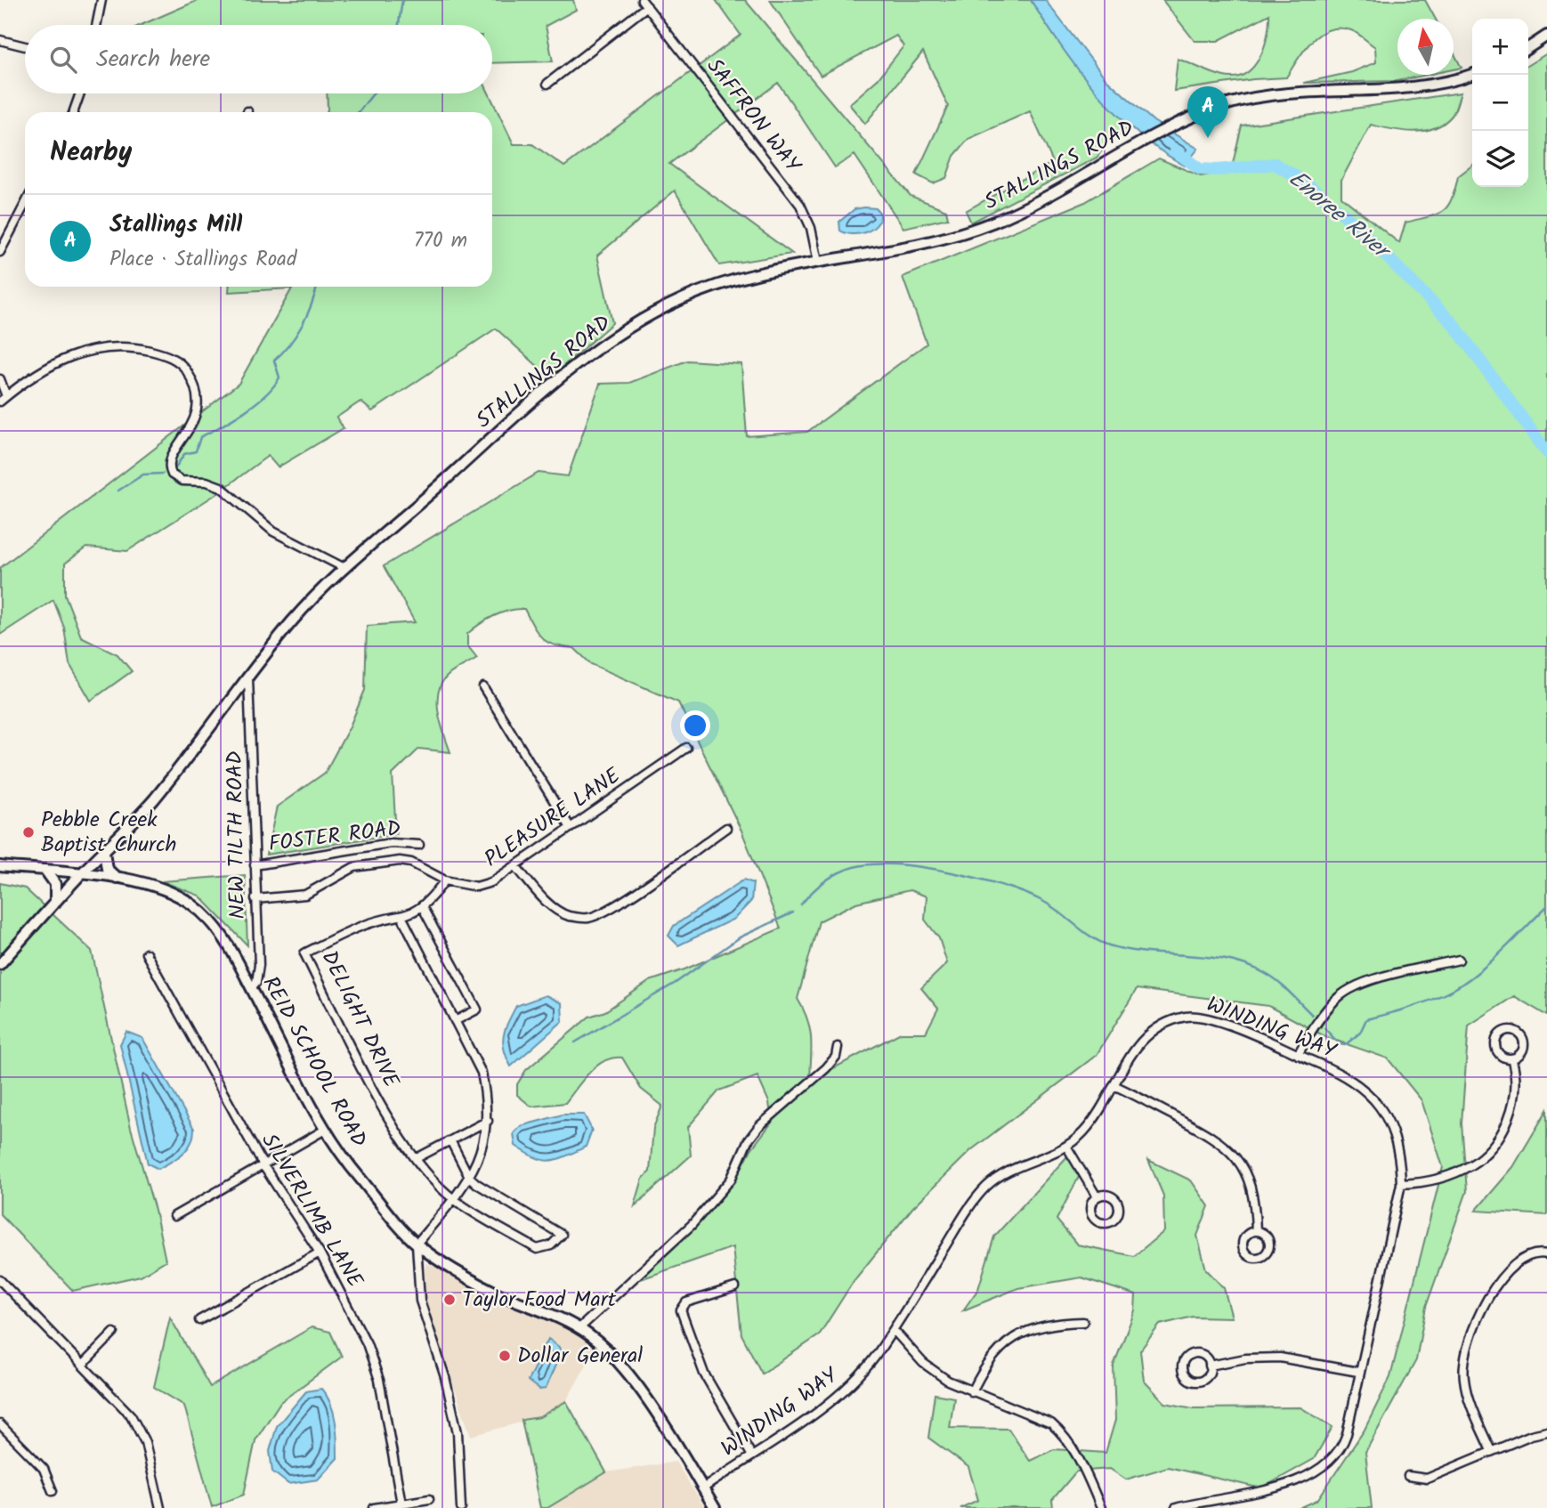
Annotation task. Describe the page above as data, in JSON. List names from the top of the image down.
{
  "streets": {
    "street": [
      "SAFFRON WAY",
      "STALLINGS ROAD",
      "PLEASURE LANE",
      "NEW TILTH ROAD",
      "FOSTER ROAD",
      "DELIGHT DRIVE",
      "WINDING WAY",
      "REID SCHOOL ROAD",
      "SILVERLIMB LANE"
    ]
  },
  "crossings": [
    ["SAFFRON WAY", "STALLINGS ROAD"],
    ["STALLINGS ROAD", "NEW TILTH ROAD"],
    ["STALLINGS ROAD", "REID SCHOOL ROAD"],
    ["PLEASURE LANE", "NEW TILTH ROAD"],
    ["PLEASURE LANE", "DELIGHT DRIVE"],
    ["NEW TILTH ROAD", "FOSTER ROAD"],
    ["NEW TILTH ROAD", "REID SCHOOL ROAD"],
    ["WINDING WAY", "REID SCHOOL ROAD"]
  ],
  "water": ["Enoree River"],
  "places": ["Pebble Creek Baptist Church", "Taylor Food Mart", "Dollar General"],
  "north": "top",
  "page": {
    "map_buttons": ["+", "−"],
    "search": "Search here",
    "pins": "A",
    "heading": "Nearby",
    "list": [
      {
        "mark": "A",
        "name": "Stallings Mill",
        "note": "Place · Stallings Road",
        "value": "770 m"
      }
    ]
  }
}
